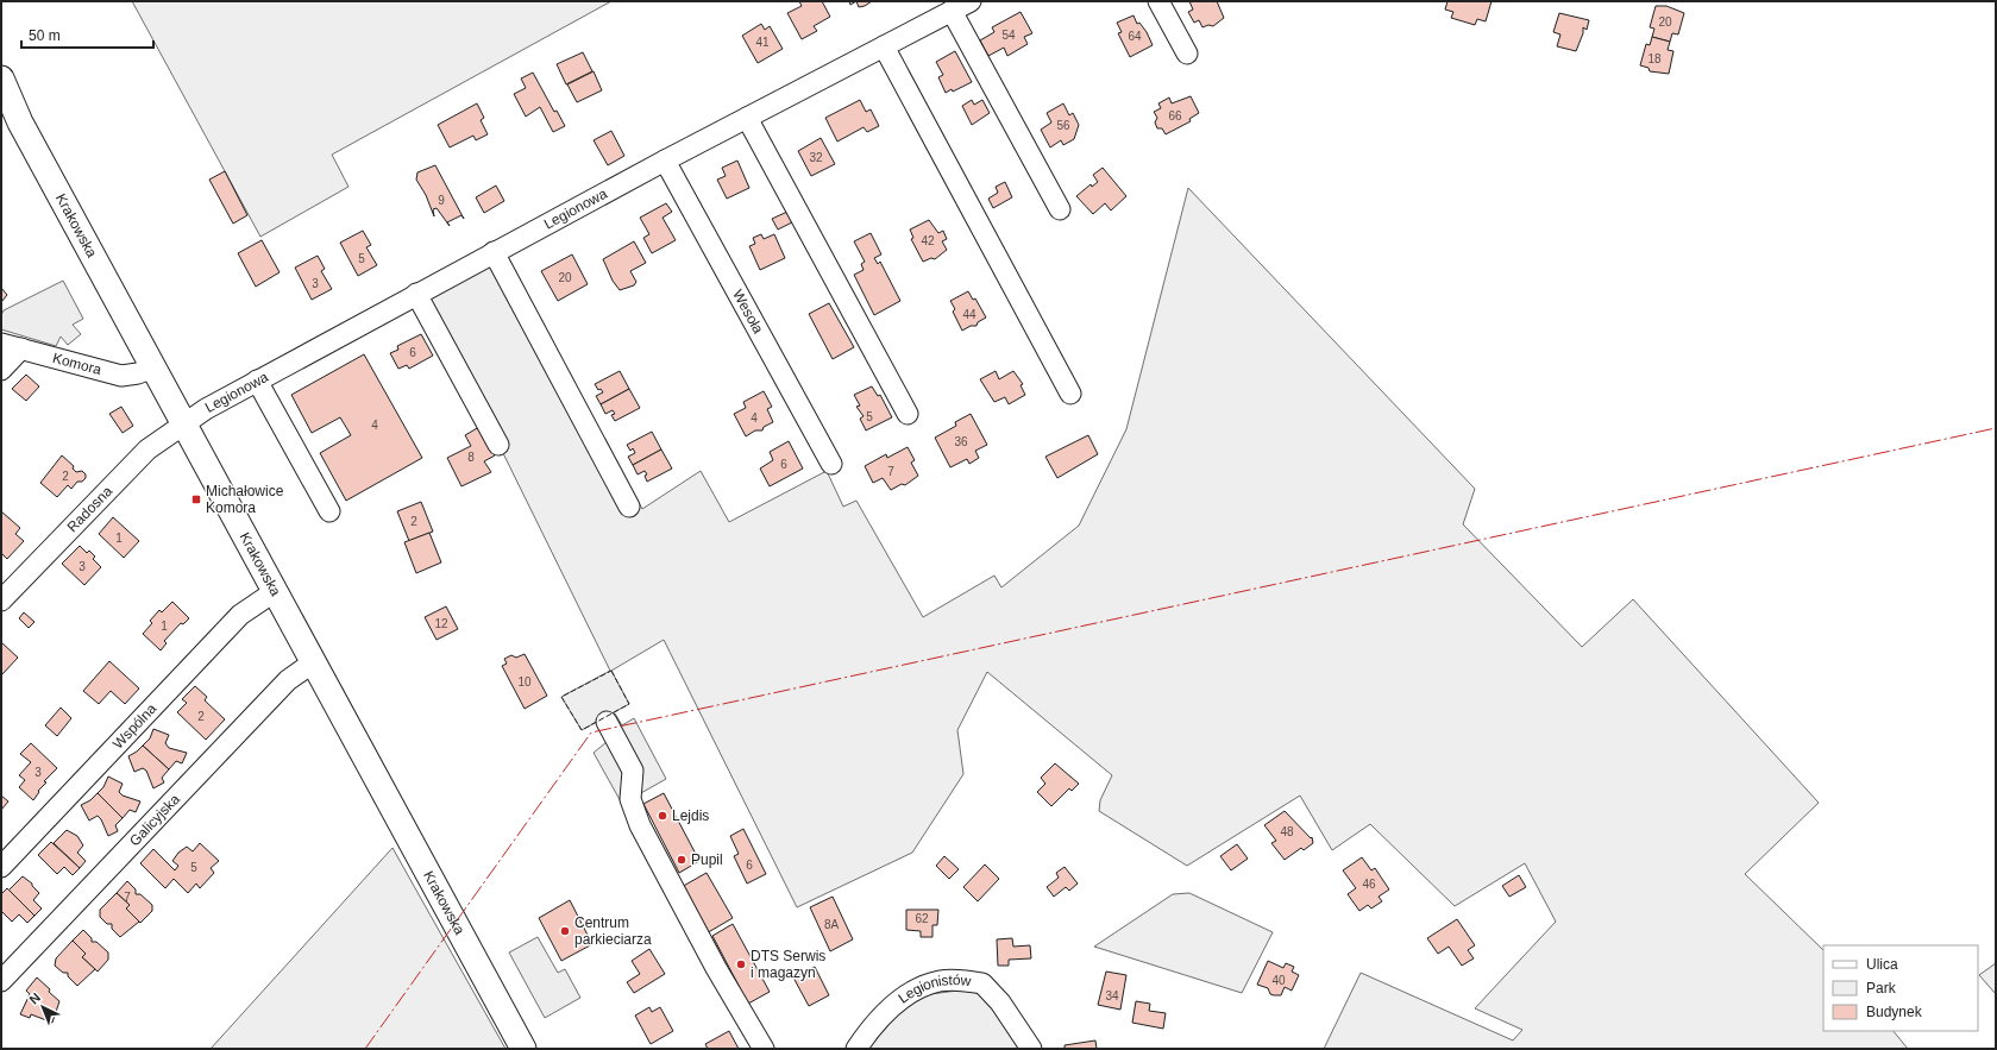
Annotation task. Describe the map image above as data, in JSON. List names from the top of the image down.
{
  "streets": {
    "main road": ["Krakowska"],
    "street": [
      "Legionowa",
      "Wesoła",
      "Komora",
      "Radosna",
      "Wspólna",
      "Galicyjska",
      "Legionistów"
    ]
  },
  "crossings": [
    ["Legionowa", "Krakowska"],
    ["Legionowa", "Wesoła"],
    ["Legionowa", "Radosna"],
    ["Krakowska", "Komora"],
    ["Krakowska", "Radosna"],
    ["Krakowska", "Wspólna"],
    ["Krakowska", "Galicyjska"]
  ],
  "places": {
    "transit": ["Michałowice Komora"],
    "other": [
      "Lejdis",
      "Pupil",
      "Centrum parkieciarza",
      "DTS Serwis i magazyn"
    ]
  },
  "house_numbers": [
    "20",
    "54",
    "64",
    "41",
    "18",
    "66",
    "56",
    "32",
    "9",
    "42",
    "5",
    "20",
    "3",
    "44",
    "6",
    "5",
    "4",
    "4",
    "36",
    "8",
    "6",
    "7",
    "2",
    "2",
    "1",
    "3",
    "12",
    "1",
    "10",
    "2",
    "3",
    "48",
    "6",
    "5",
    "46",
    "7",
    "62",
    "8A",
    "40",
    "34"
  ],
  "legend": ["Ulica", "Park", "Budynek"],
  "scale_bar": "50 m",
  "north": "top left"
}
